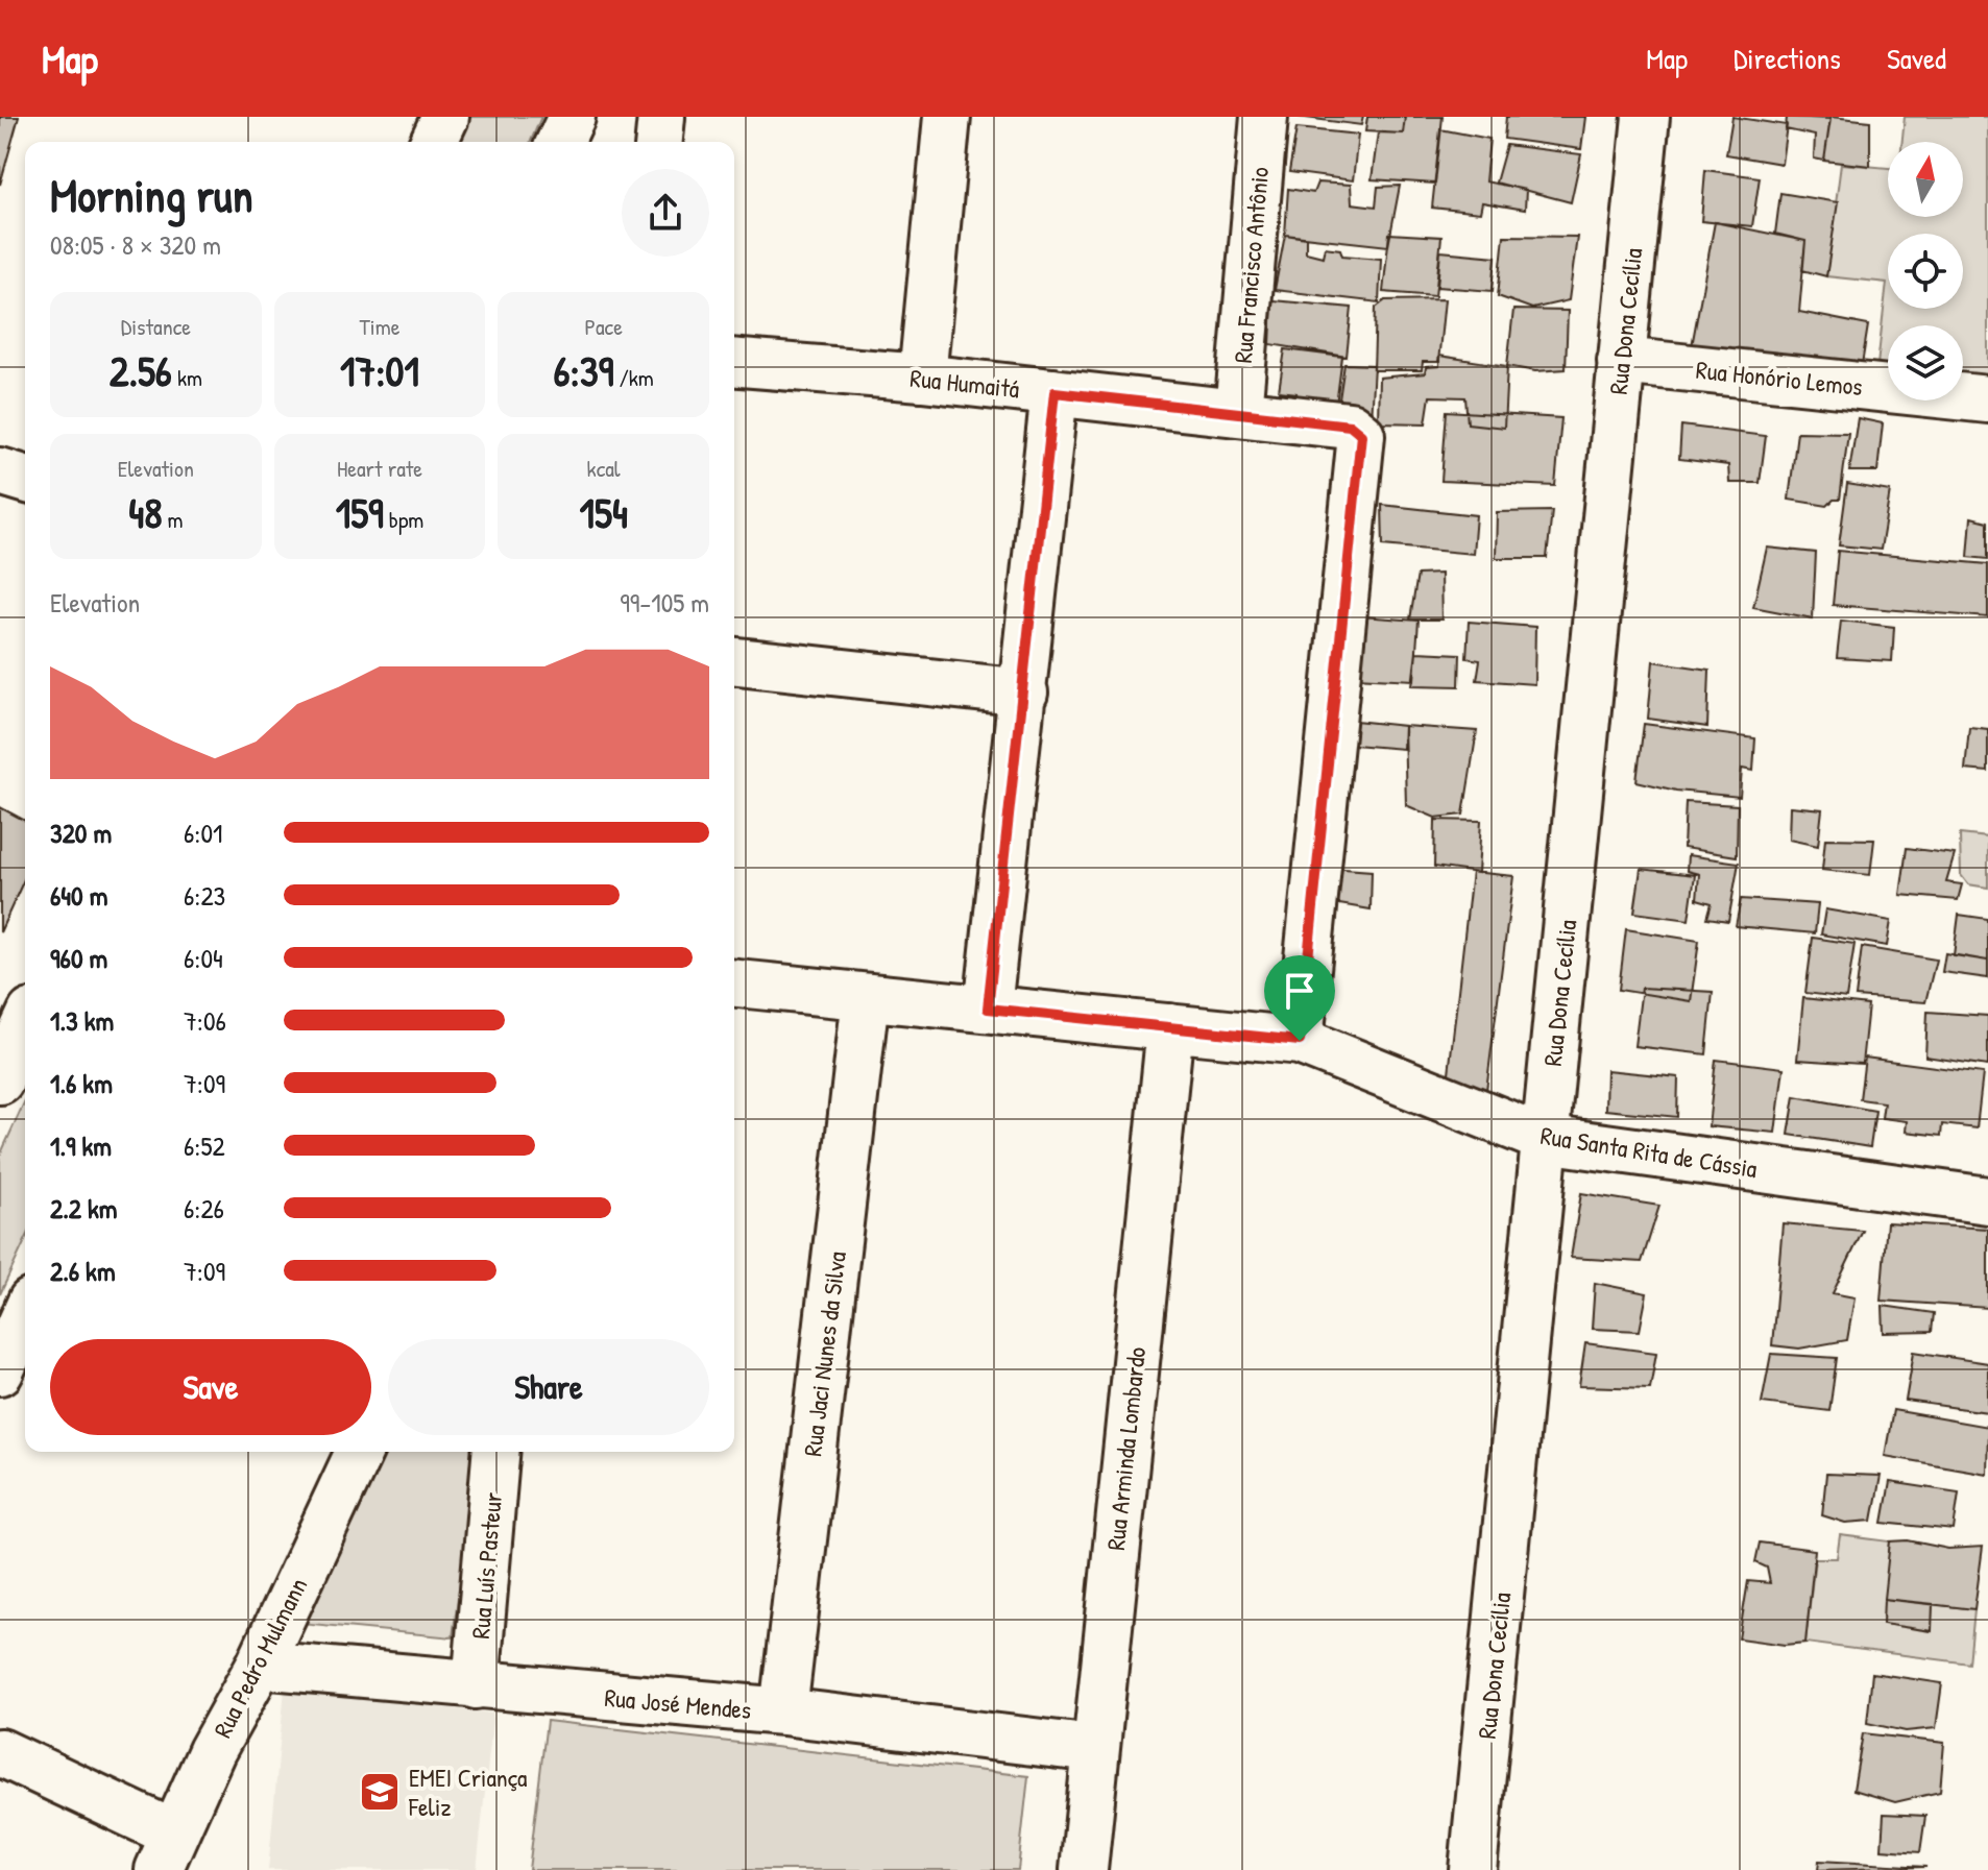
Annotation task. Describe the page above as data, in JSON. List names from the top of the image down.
{
  "streets": {
    "street": [
      "Rua Francisco Antônio",
      "Rua Dona Cecília",
      "Rua Honório Lemos",
      "Rua Humaitá",
      "Rua Santa Rita de Cássia",
      "Rua Jaci Nunes da Silva",
      "Rua Arminda Lombardo",
      "Rua Luís Pasteur",
      "Rua Pedro Mulmann",
      "Rua José Mendes"
    ]
  },
  "crossings": [
    ["Rua Francisco Antônio", "Rua Humaitá"],
    ["Rua Dona Cecília", "Rua Honório Lemos"],
    ["Rua Dona Cecília", "Rua Santa Rita de Cássia"],
    ["Rua Humaitá", "Rua Santa Rita de Cássia"],
    ["Rua Santa Rita de Cássia", "Rua Jaci Nunes da Silva"],
    ["Rua Santa Rita de Cássia", "Rua Arminda Lombardo"],
    ["Rua Jaci Nunes da Silva", "Rua José Mendes"],
    ["Rua Arminda Lombardo", "Rua José Mendes"],
    ["Rua Luís Pasteur", "Rua José Mendes"],
    ["Rua Pedro Mulmann", "Rua José Mendes"]
  ],
  "places": {
    "school or university": ["EMEI Criança Feliz"]
  },
  "north": "top",
  "page": {
    "header": "Map",
    "nav": ["Map", "Directions", "Saved"],
    "heading": ["Morning run", "08:05 · 8 × 320 m"],
    "stats": [
      ["Distance", "2.56 km"],
      ["Time", "17:01"],
      ["Pace", "6:39 /km"],
      ["Elevation", "48 m"],
      ["Heart rate", "159 bpm"],
      ["kcal", "154"]
    ],
    "chart": ["Elevation", "99–105 m"],
    "list": [
      {
        "name": "320 m",
        "note": "6:01"
      },
      {
        "name": "640 m",
        "note": "6:23"
      },
      {
        "name": "960 m",
        "note": "6:04"
      },
      {
        "name": "1.3 km",
        "note": "7:06"
      },
      {
        "name": "1.6 km",
        "note": "7:09"
      },
      {
        "name": "1.9 km",
        "note": "6:52"
      },
      {
        "name": "2.2 km",
        "note": "6:26"
      },
      {
        "name": "2.6 km",
        "note": "7:09"
      }
    ],
    "buttons": ["Save", "Share"]
  }
}
